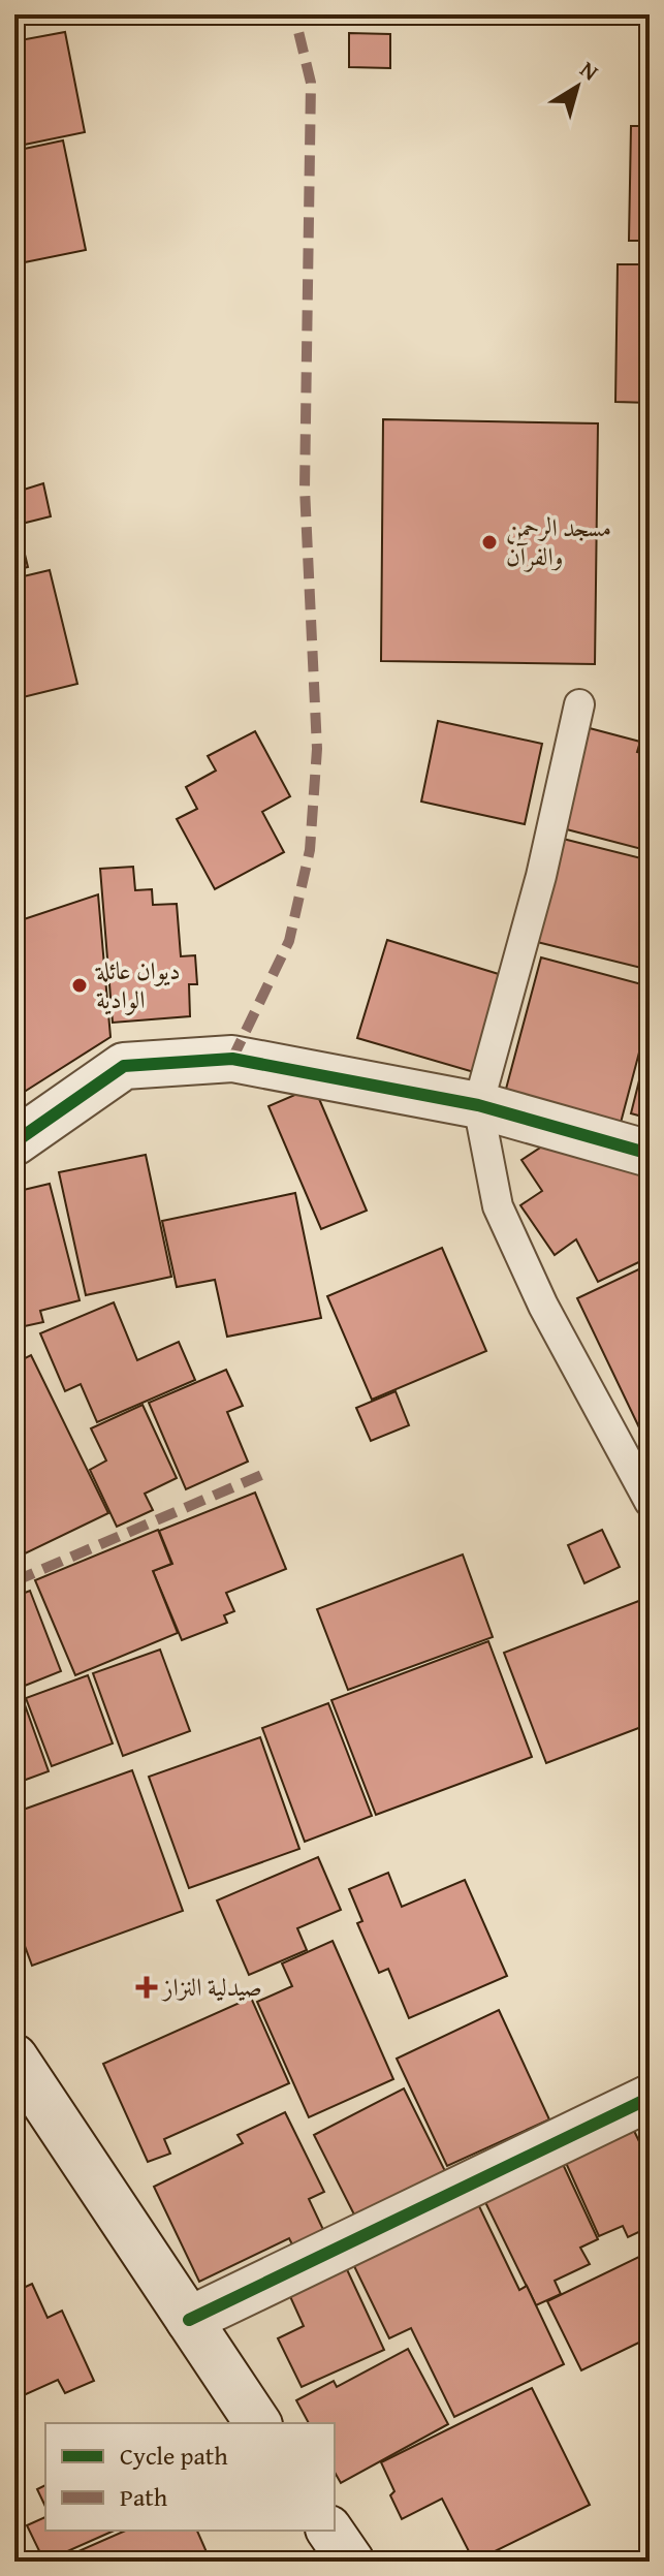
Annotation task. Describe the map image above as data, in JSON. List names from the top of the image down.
{
  "places": {
    "other": ["مسجد الرحمن والفرآن", "ديوان عائلة الوادية"],
    "health": ["صيدلية النزاز"]
  },
  "legend": ["Cycle path", "Path"],
  "north": "top right"
}
